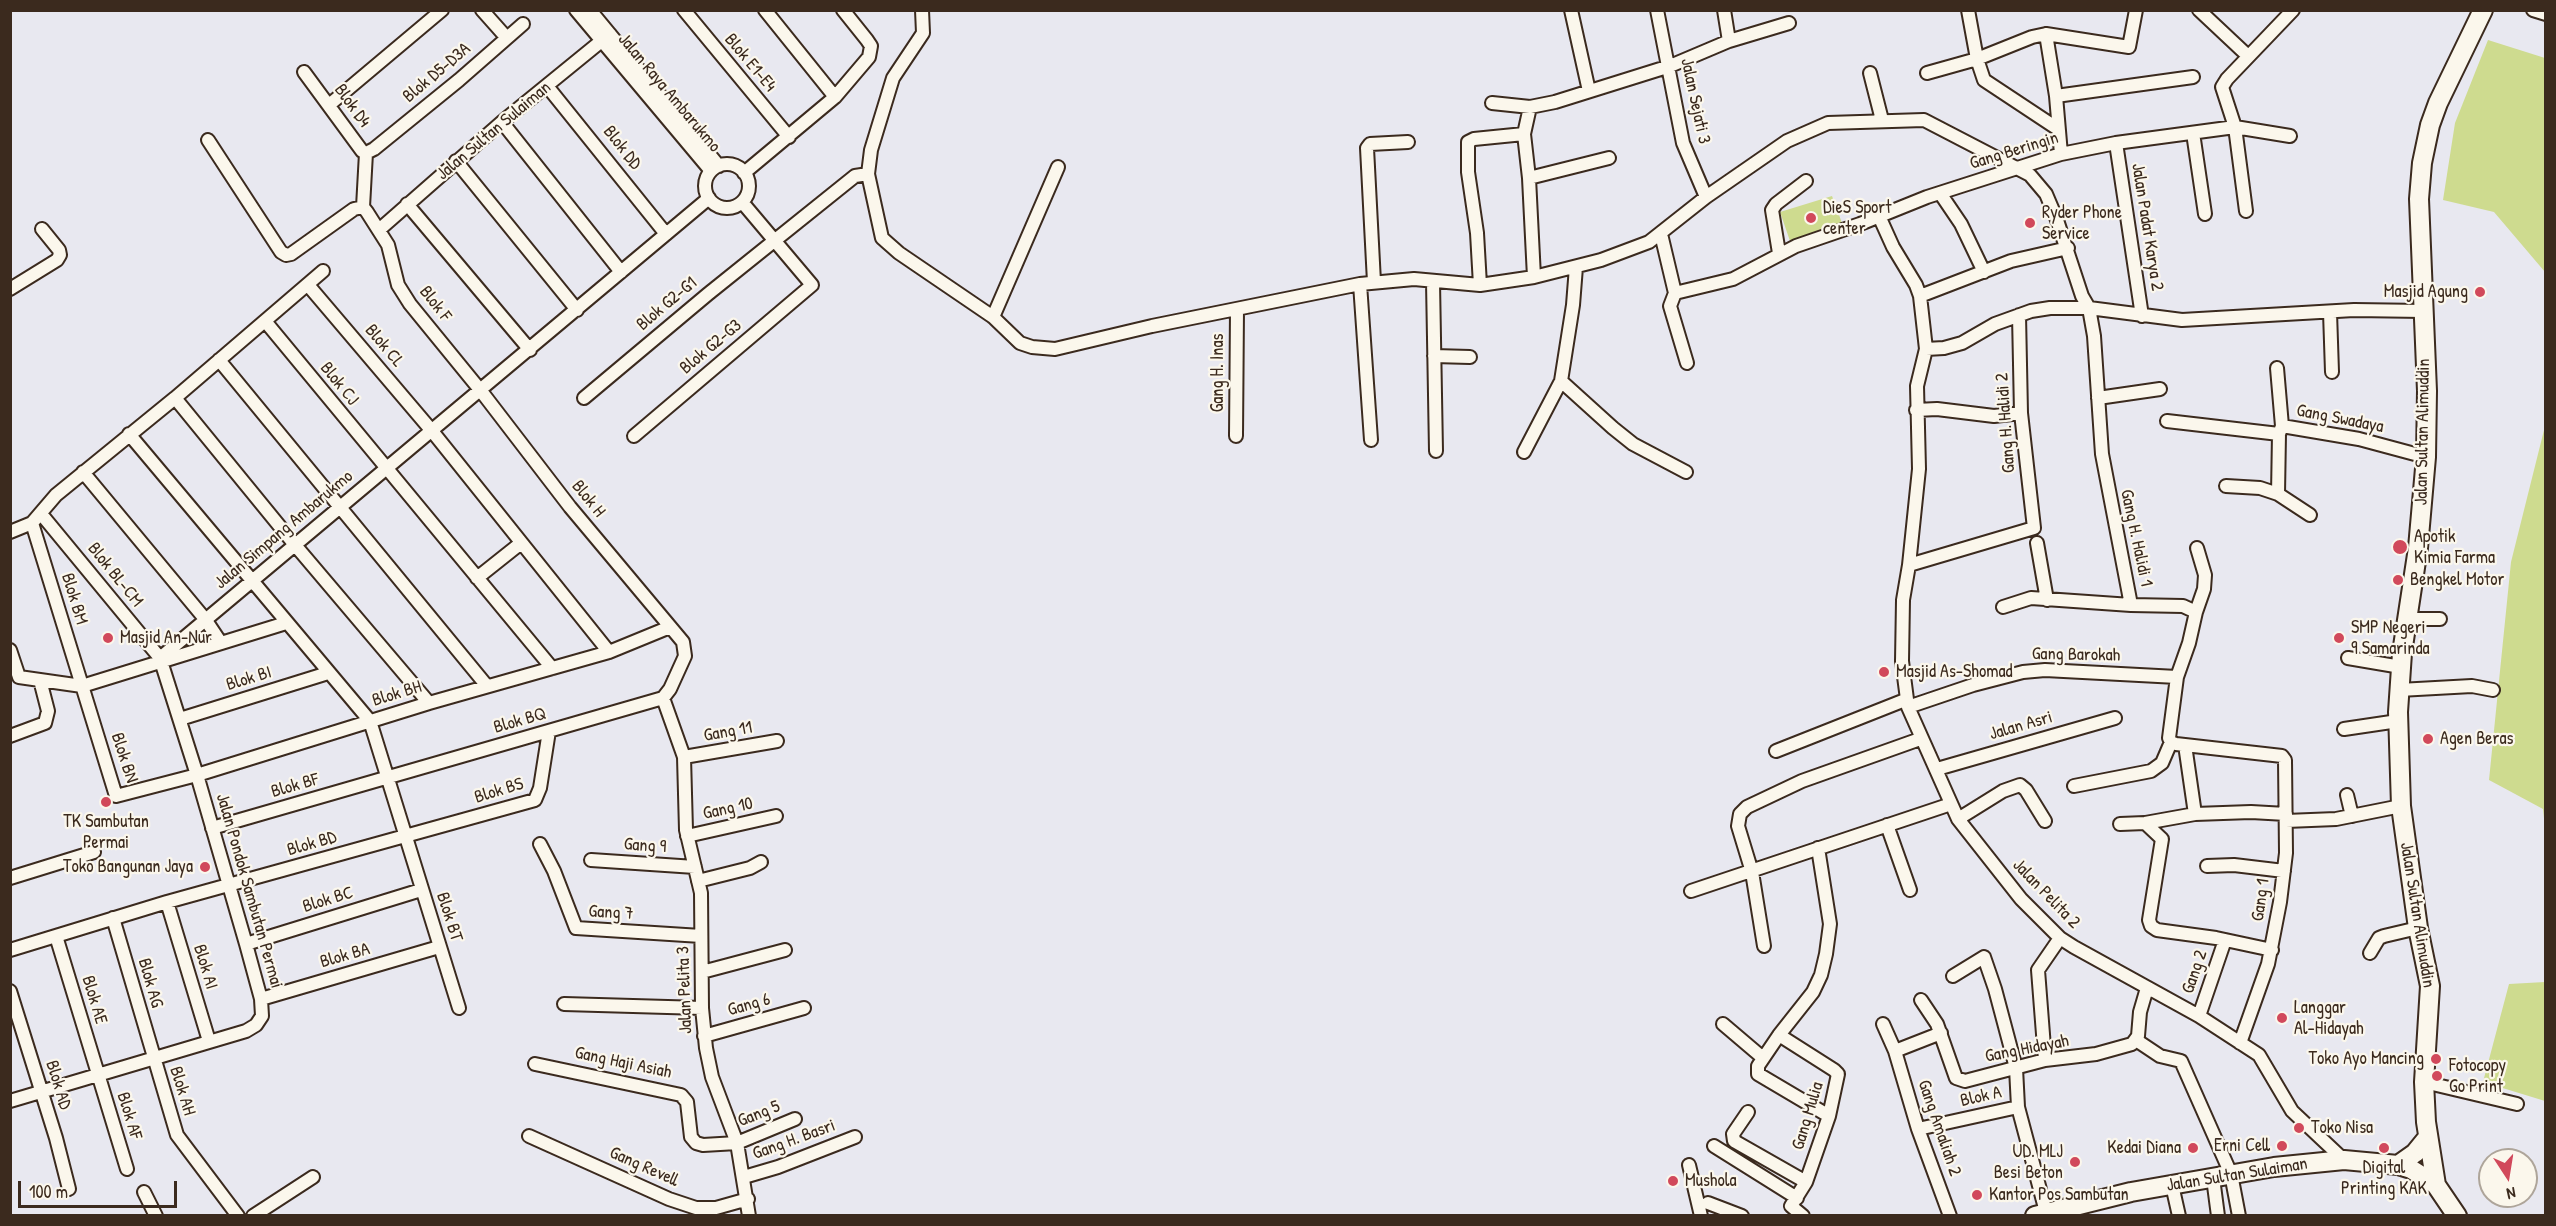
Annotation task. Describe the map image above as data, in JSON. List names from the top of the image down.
{
  "streets": {
    "main road": ["Jalan Sultan Sulaiman", "Jalan Sultan Alimuddin"],
    "street": [
      "Blok E1-E4",
      "Blok D5-D3A",
      "Jalan Raya Ambarukmo",
      "Jalan Sejati 3",
      "Blok D4",
      "Blok DD",
      "Gang Beringin",
      "Jalan Padat Karya 2",
      "Blok F",
      "Blok G2-G1",
      "Blok CL",
      "Blok G2-G3",
      "Gang H. Inas",
      "Blok CJ",
      "Gang Swadaya",
      "Gang H. Halidi 2",
      "Blok H",
      "Jalan Simpang Ambarukmo",
      "Gang H. Halidi 1",
      "Blok BL-CM",
      "Blok BM",
      "Gang Barokah",
      "Blok BI",
      "Blok BH",
      "Blok BQ",
      "Jalan Asri",
      "Gang 11",
      "Blok BN",
      "Blok BF",
      "Blok BS",
      "Gang 10",
      "Blok BD",
      "Gang 9",
      "Jalan Pondok Sambutan Permai",
      "Jalan Pelita 2",
      "Blok BC",
      "Gang 1",
      "Gang 7",
      "Blok BT",
      "Blok BA",
      "Blok AI",
      "Gang 2",
      "Blok AG",
      "Jalan Pelita 3",
      "Blok AE",
      "Gang 6",
      "Gang Hidayah",
      "Gang Haji Asiah",
      "Blok AD",
      "Blok AH",
      "Blok A",
      "Gang 5",
      "Blok AF",
      "Gang Mulia",
      "Gang Amaliah 2",
      "Gang H. Basri",
      "Gang Revell"
    ]
  },
  "crossings": [
    ["Blok D5-D3A", "Blok D4"],
    ["Jalan Raya Ambarukmo", "Jalan Sultan Sulaiman"],
    ["Jalan Sejati 3", "Gang H. Halidi 1"],
    ["Jalan Sultan Sulaiman", "Blok DD"],
    ["Jalan Sultan Sulaiman", "Blok F"],
    ["Jalan Sultan Sulaiman", "Jalan Sultan Alimuddin"],
    ["Jalan Sultan Sulaiman", "Jalan Pelita 2"],
    ["Gang Beringin", "Jalan Padat Karya 2"],
    ["Gang Beringin", "Gang H. Halidi 1"],
    ["Blok F", "Blok H"],
    ["Blok F", "Jalan Simpang Ambarukmo"],
    ["Blok G2-G1", "Blok G2-G3"],
    ["Blok G2-G1", "Gang H. Halidi 1"],
    ["Blok CL", "Jalan Simpang Ambarukmo"],
    ["Blok CL", "Blok BH"],
    ["Gang H. Inas", "Gang H. Halidi 1"],
    ["Blok CJ", "Jalan Simpang Ambarukmo"],
    ["Blok CJ", "Blok BH"],
    ["Gang Swadaya", "Jalan Sultan Alimuddin"],
    ["Gang H. Halidi 2", "Jalan Pelita 2"],
    ["Blok H", "Jalan Simpang Ambarukmo"],
    ["Blok H", "Blok BH"],
    ["Jalan Simpang Ambarukmo", "Blok BL-CM"],
    ["Jalan Simpang Ambarukmo", "Jalan Pondok Sambutan Permai"],
    ["Blok BL-CM", "Blok BM"],
    ["Blok BL-CM", "Jalan Pondok Sambutan Permai"],
    ["Blok BM", "Blok BN"],
    ["Gang Barokah", "Jalan Pelita 2"],
    ["Blok BI", "Jalan Pondok Sambutan Permai"],
    ["Blok BH", "Blok BN"],
    ["Blok BH", "Jalan Pondok Sambutan Permai"],
    ["Blok BH", "Blok BT"],
    ["Blok BQ", "Blok BF"],
    ["Blok BQ", "Blok BS"],
    ["Blok BQ", "Blok BT"],
    ["Blok BQ", "Jalan Pelita 3"],
    ["Jalan Asri", "Jalan Pelita 2"],
    ["Gang 11", "Jalan Pelita 3"],
    ["Blok BN", "Jalan Pondok Sambutan Permai"],
    ["Blok BF", "Jalan Pondok Sambutan Permai"],
    ["Blok BF", "Blok BT"],
    ["Blok BS", "Blok BD"],
    ["Blok BS", "Blok BT"],
    ["Gang 10", "Jalan Pelita 3"],
    ["Blok BD", "Jalan Pondok Sambutan Permai"],
    ["Blok BD", "Blok BT"],
    ["Blok BD", "Blok AI"],
    ["Blok BD", "Blok AG"],
    ["Blok BD", "Blok AE"],
    ["Gang 9", "Jalan Pelita 3"],
    ["Jalan Pondok Sambutan Permai", "Blok BC"],
    ["Jalan Pondok Sambutan Permai", "Blok BA"],
    ["Jalan Pondok Sambutan Permai", "Blok AI"],
    ["Jalan Pondok Sambutan Permai", "Blok AG"],
    ["Jalan Pondok Sambutan Permai", "Blok AE"],
    ["Jalan Pondok Sambutan Permai", "Blok AD"],
    ["Jalan Pondok Sambutan Permai", "Blok AH"],
    ["Jalan Pondok Sambutan Permai", "Blok AF"],
    ["Jalan Pelita 2", "Gang 1"],
    ["Jalan Pelita 2", "Gang 2"],
    ["Blok BC", "Blok BT"],
    ["Gang 7", "Jalan Pelita 3"],
    ["Blok BT", "Blok BA"],
    ["Blok AG", "Blok AH"],
    ["Jalan Pelita 3", "Gang 6"],
    ["Jalan Pelita 3", "Gang Haji Asiah"],
    ["Jalan Pelita 3", "Gang 5"],
    ["Jalan Pelita 3", "Gang H. Basri"],
    ["Jalan Pelita 3", "Gang Revell"],
    ["Blok AE", "Blok AF"],
    ["Gang Haji Asiah", "Gang 5"],
    ["Blok A", "Gang Amaliah 2"]
  ],
  "places": [
    "DieS Sport center",
    "Ryder Phone Service",
    "Masjid Agung",
    "Apotik Kimia Farma",
    "Bengkel Motor",
    "Masjid An-Nur",
    "SMP Negeri 9 Samarinda",
    "Masjid As-Shomad",
    "Agen Beras",
    "TK Sambutan Permai",
    "Toko Bangunan Jaya",
    "Langgar Al-Hidayah",
    "Toko Ayo Mancing",
    "Fotocopy Go Print",
    "Toko Nisa",
    "Erni Cell",
    "Kedai Diana",
    "Digital Printing KAK",
    "UD. MLJ Besi Beton",
    "Mushola",
    "Kantor Pos Sambutan"
  ],
  "scale_bar": "100 m",
  "north": "bottom"
}
